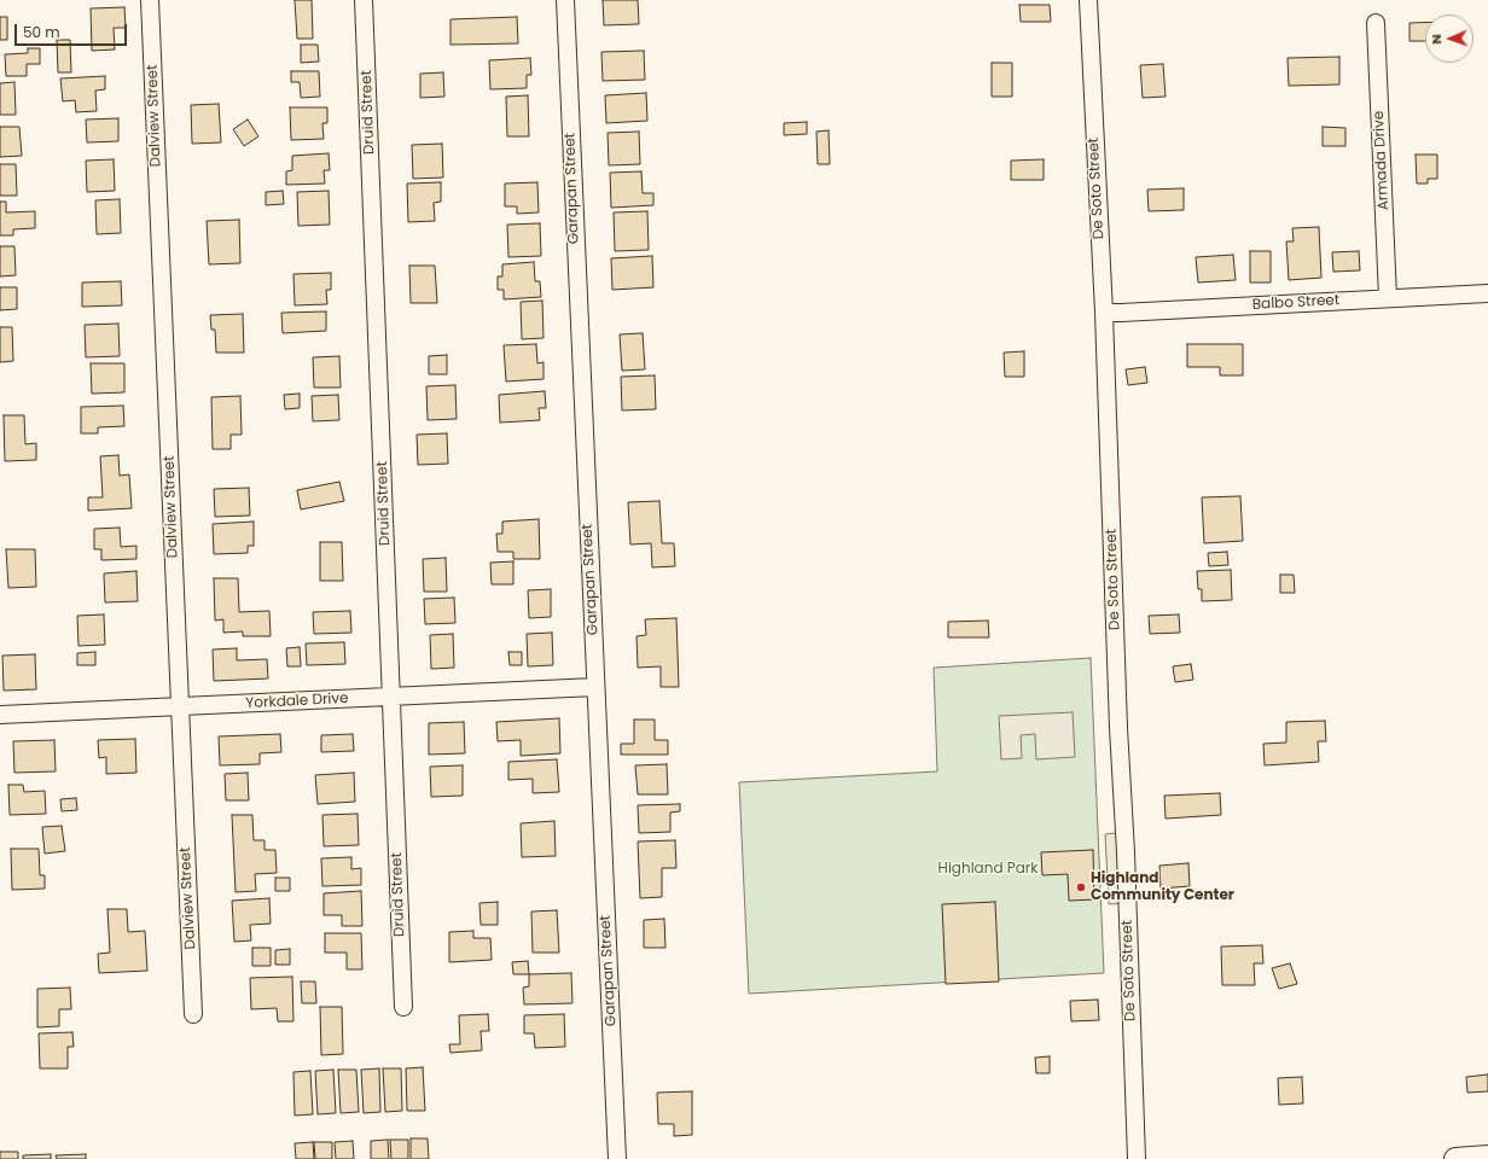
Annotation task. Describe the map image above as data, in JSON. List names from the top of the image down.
{
  "streets": {
    "street": [
      "Druid Street",
      "Dalview Street",
      "Armada Drive",
      "Garapan Street",
      "De Soto Street",
      "Balbo Street",
      "Yorkdale Drive"
    ]
  },
  "crossings": [
    ["Druid Street", "Yorkdale Drive"],
    ["Dalview Street", "Yorkdale Drive"],
    ["Armada Drive", "Balbo Street"],
    ["Garapan Street", "Yorkdale Drive"],
    ["De Soto Street", "Balbo Street"]
  ],
  "parks": ["Highland Park"],
  "places": ["Highland Community Center"],
  "scale_bar": "50 m",
  "north": "left"
}
